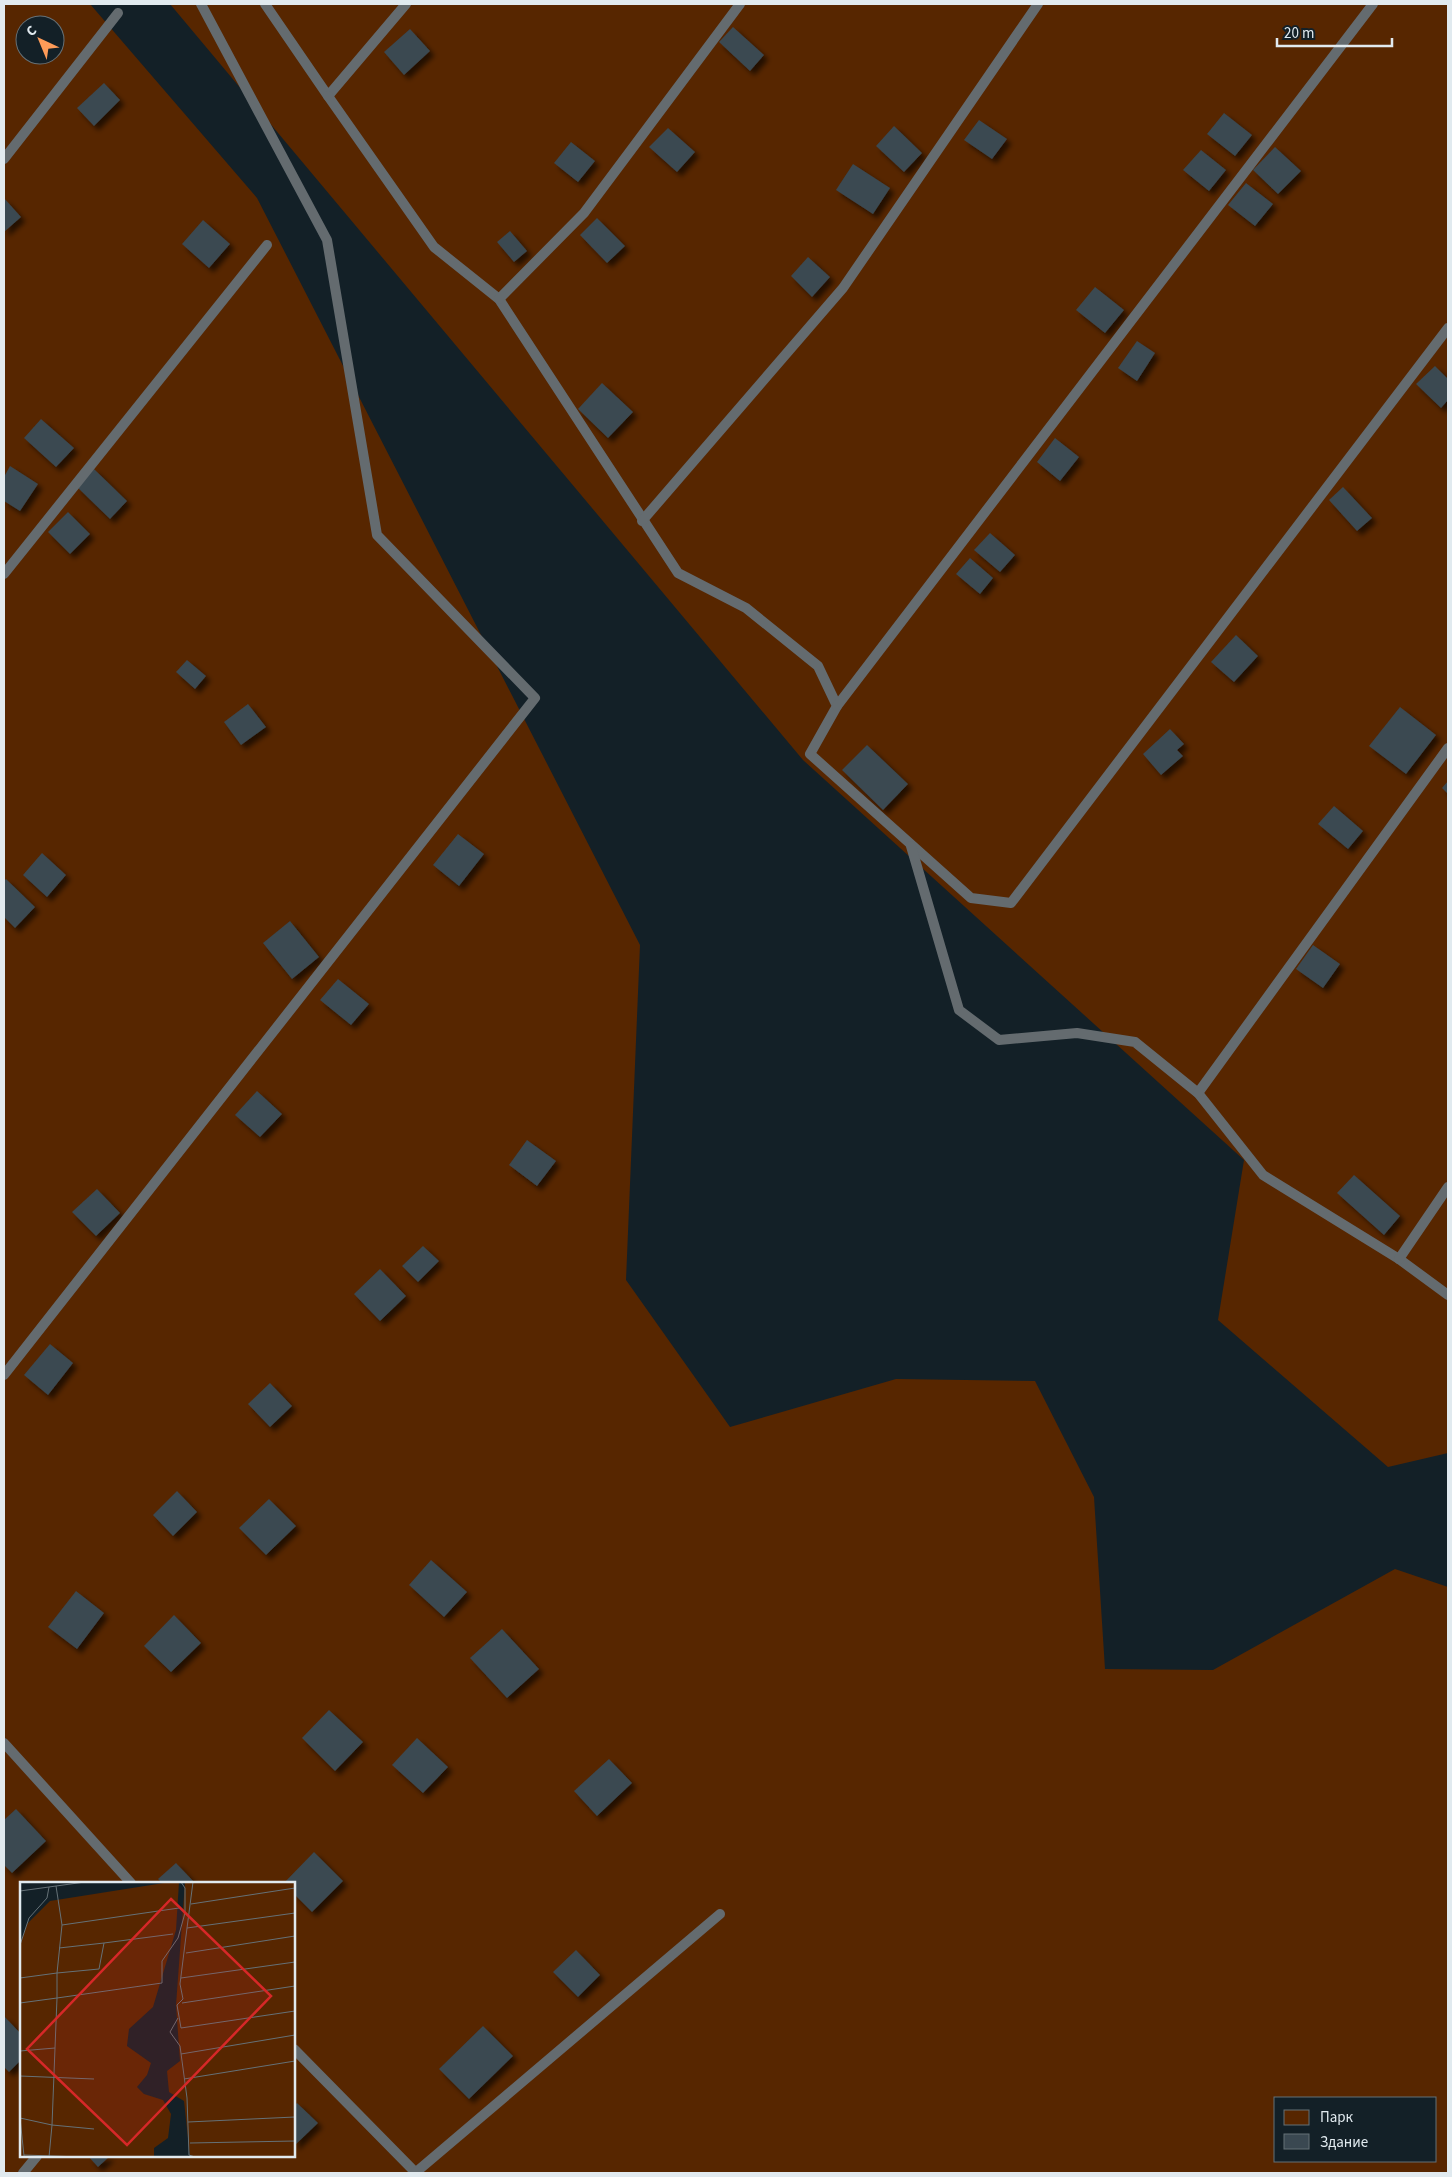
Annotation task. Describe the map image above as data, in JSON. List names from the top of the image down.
{
  "legend": ["Парк", "Здание"],
  "scale_bar": "20 m",
  "north": "top left"
}
